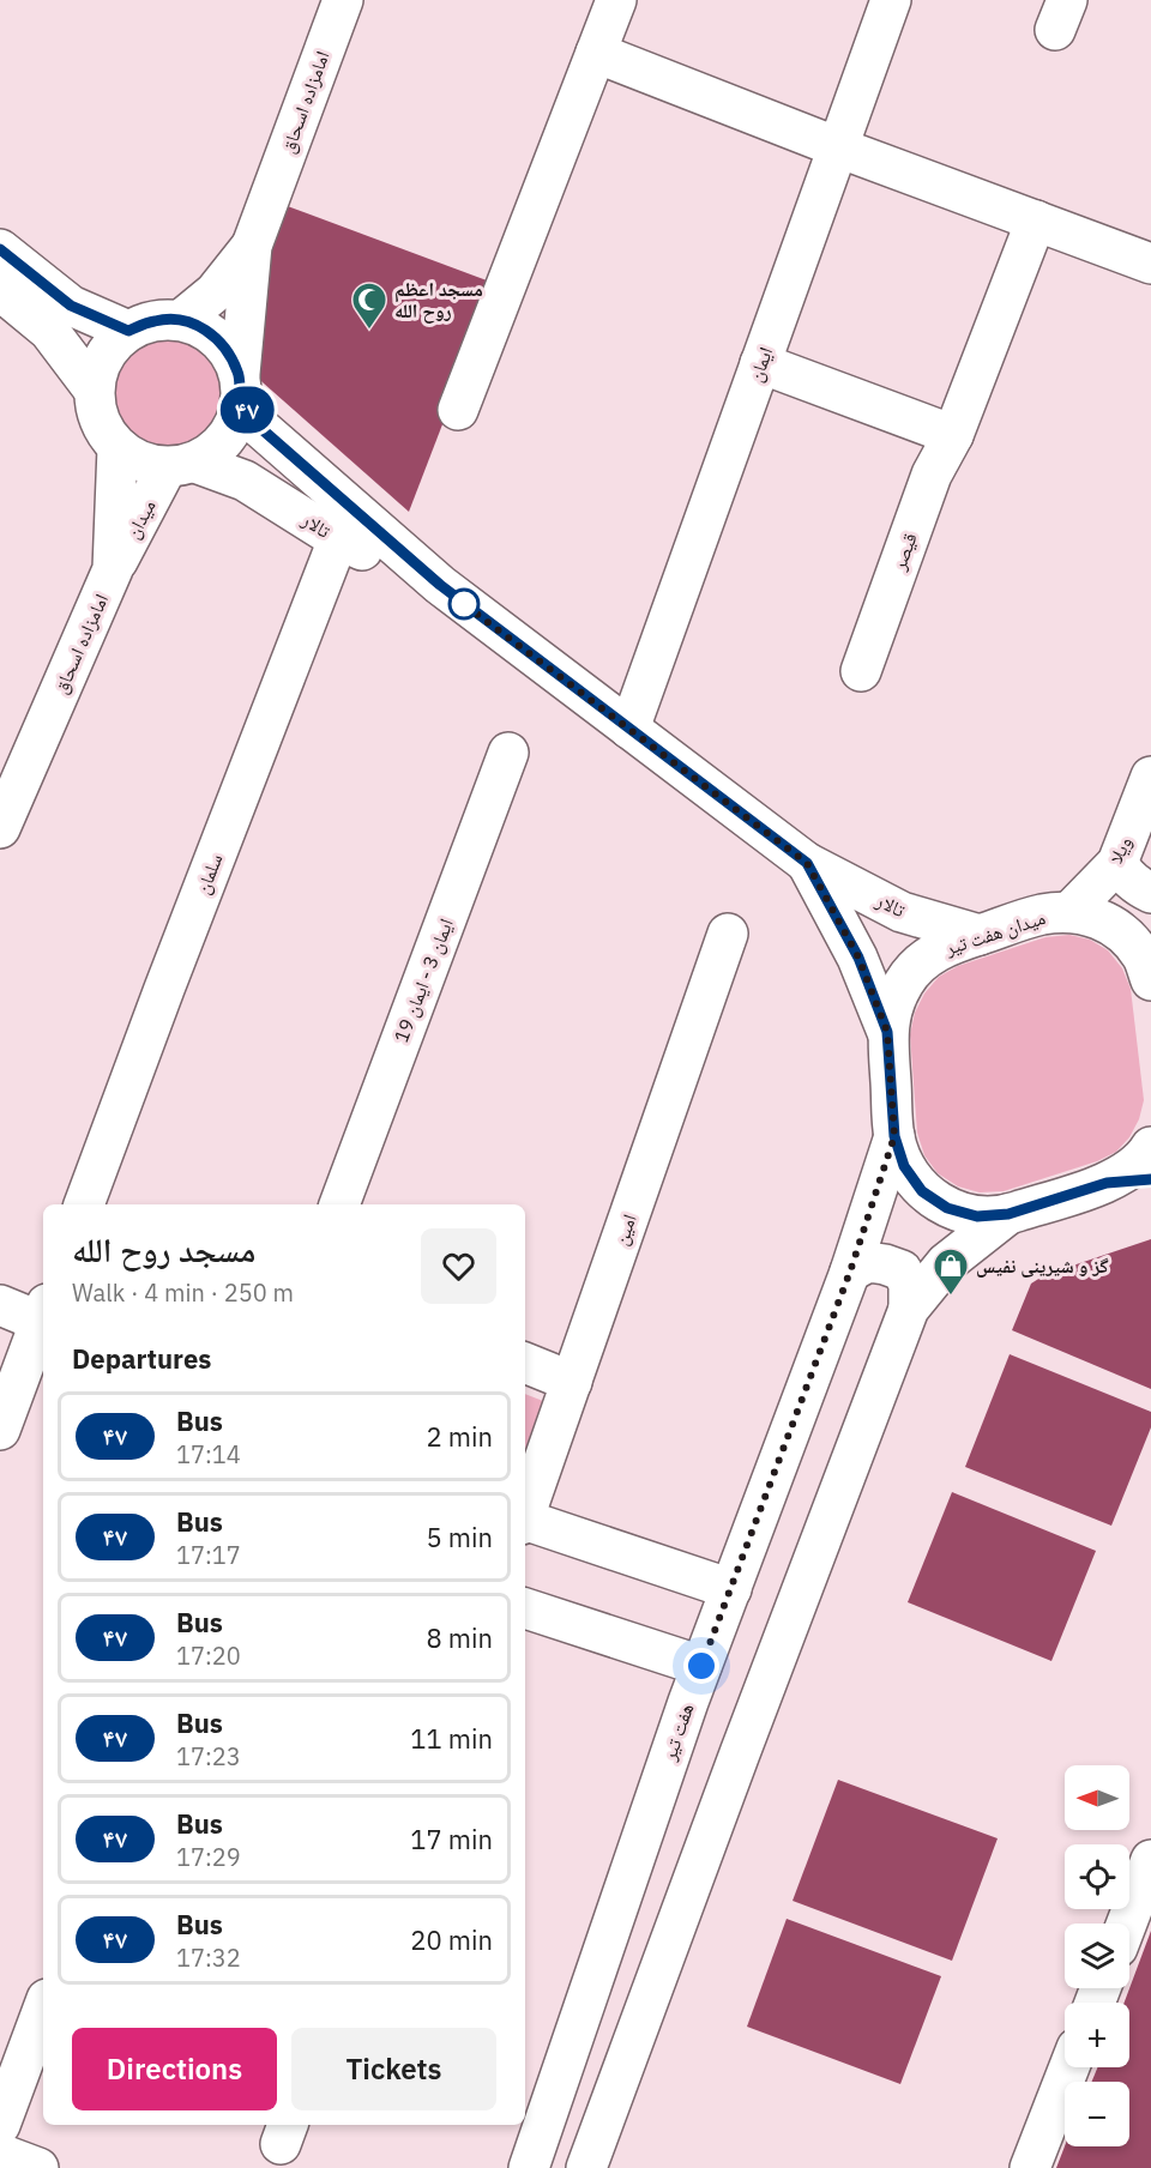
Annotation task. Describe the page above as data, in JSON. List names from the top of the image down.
{
  "streets": {
    "street": [
      "امامزاده اسحاق",
      "ایمان",
      "میدان",
      "تالار",
      "قیصر",
      "ویلا",
      "سلمان",
      "میدان هفت تیر",
      "ایمان 3 - ایمان 19",
      "امین",
      "هفت تیر"
    ]
  },
  "crossings": [
    ["امامزاده اسحاق", "میدان"],
    ["امامزاده اسحاق", "تالار"],
    ["ایمان", "تالار"],
    ["میدان", "تالار"],
    ["تالار", "سلمان"],
    ["تالار", "میدان هفت تیر"],
    ["ویلا", "میدان هفت تیر"],
    ["میدان هفت تیر", "هفت تیر"]
  ],
  "places": {
    "mosque": ["مسجد اعظم روح الله"],
    "shop": ["گز و شیرینی نفیس"]
  },
  "lines": ["bus line ۴۷"],
  "north": "left",
  "page": {
    "on_map": "۴۷",
    "heading": [
      ["مسجد روح الله", "Walk · 4 min · 250 m"],
      "Departures"
    ],
    "list": [
      {
        "mark": "۴۷",
        "name": "Bus",
        "note": "17:14",
        "value": "2 min"
      },
      {
        "mark": "۴۷",
        "name": "Bus",
        "note": "17:17",
        "value": "5 min"
      },
      {
        "mark": "۴۷",
        "name": "Bus",
        "note": "17:20",
        "value": "8 min"
      },
      {
        "mark": "۴۷",
        "name": "Bus",
        "note": "17:23",
        "value": "11 min"
      },
      {
        "mark": "۴۷",
        "name": "Bus",
        "note": "17:29",
        "value": "17 min"
      },
      {
        "mark": "۴۷",
        "name": "Bus",
        "note": "17:32",
        "value": "20 min"
      }
    ],
    "map_buttons": ["+", "−"],
    "buttons": ["Directions", "Tickets"]
  }
}
